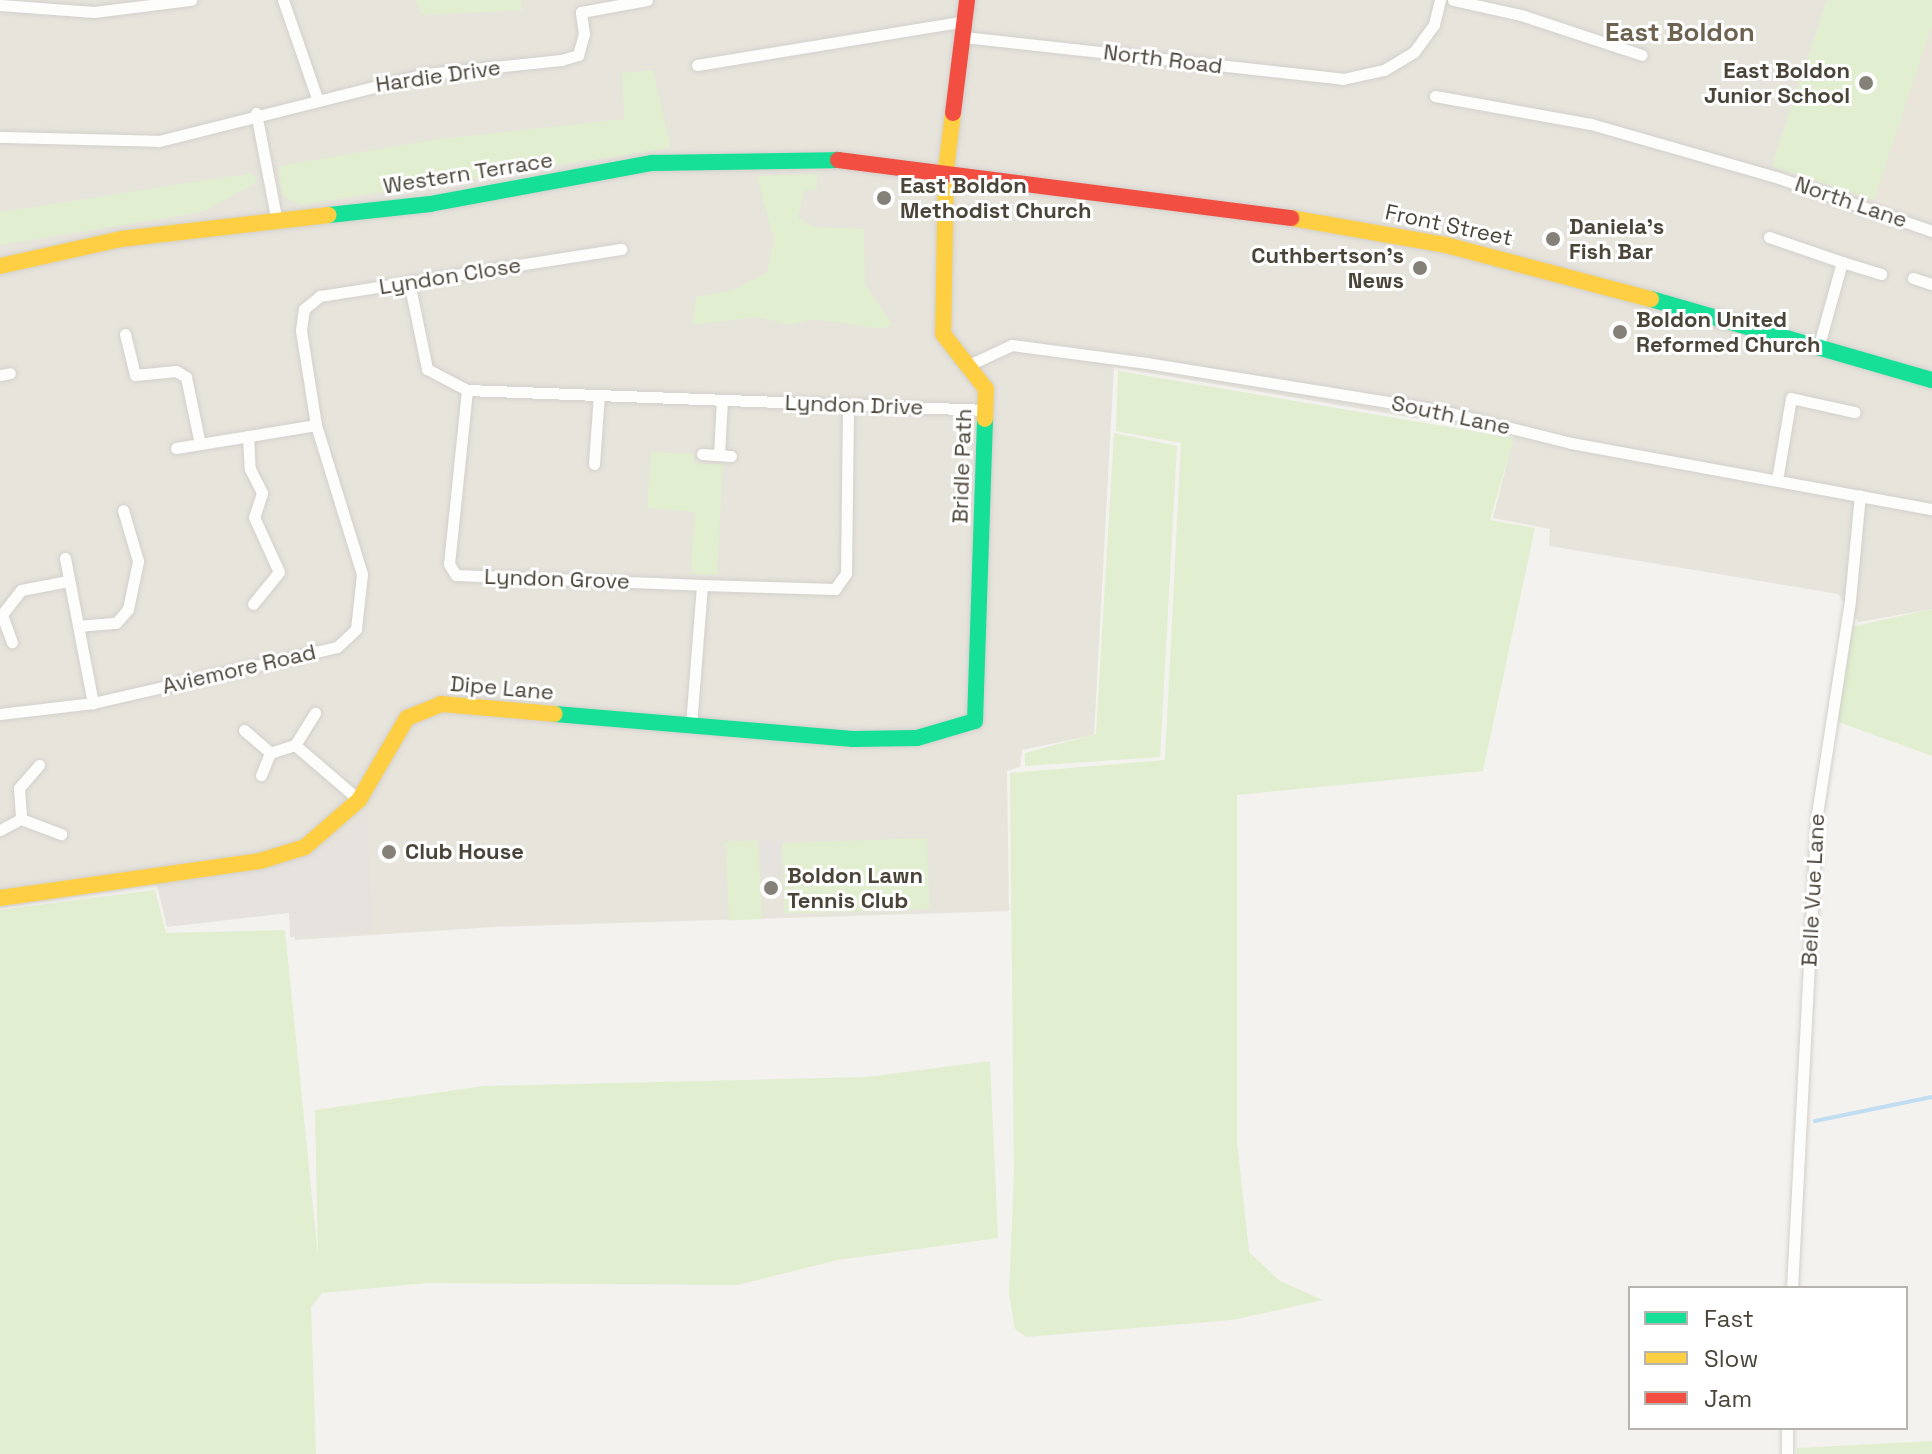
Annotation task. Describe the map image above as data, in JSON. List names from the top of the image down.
{
  "streets": {
    "main road": [
      "Western Terrace",
      "Front Street",
      "Bridle Path",
      "Dipe Lane"
    ],
    "street": [
      "North Road",
      "Hardie Drive",
      "North Lane",
      "Lyndon Close",
      "Lyndon Drive",
      "South Lane",
      "Lyndon Grove",
      "Aviemore Road",
      "Belle Vue Lane"
    ]
  },
  "crossings": [
    ["North Road", "Bridle Path"],
    ["Western Terrace", "Front Street"],
    ["Western Terrace", "Bridle Path"],
    ["Front Street", "Bridle Path"],
    ["Lyndon Close", "Lyndon Drive"],
    ["Lyndon Close", "Aviemore Road"],
    ["Lyndon Drive", "Bridle Path"],
    ["Lyndon Drive", "Lyndon Grove"],
    ["South Lane", "Bridle Path"],
    ["South Lane", "Belle Vue Lane"],
    ["Bridle Path", "Dipe Lane"]
  ],
  "districts": ["East Boldon"],
  "places": [
    "East Boldon Junior School",
    "East Boldon Methodist Church",
    "Daniela's Fish Bar",
    "Cuthbertson's News",
    "Boldon United Reformed Church",
    "Club House",
    "Boldon Lawn Tennis Club"
  ],
  "legend": ["Fast", "Slow", "Jam"]
}
